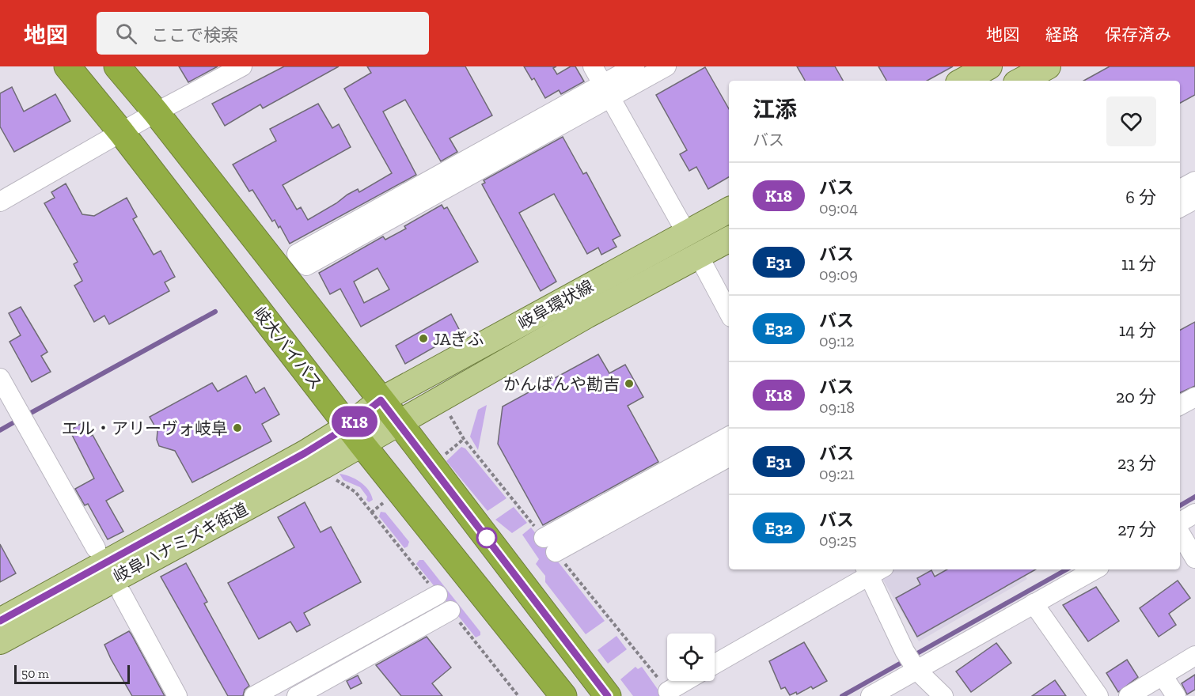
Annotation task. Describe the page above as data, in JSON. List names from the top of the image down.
{
  "streets": {
    "highway": ["岐大バイパス"],
    "main road": ["岐阜環状線", "岐阜ハナミズキ街道"]
  },
  "crossings": [
    ["岐阜環状線", "岐大バイパス"],
    ["岐阜環状線", "岐阜ハナミズキ街道"],
    ["岐大バイパス", "岐阜ハナミズキ街道"]
  ],
  "places": ["JAぎふ", "かんばんや勘吉", "エル・アリーヴォ岐阜"],
  "lines": ["bus line K18"],
  "scale_bar": "50 m",
  "page": {
    "header": "地図",
    "search": "ここで検索",
    "nav": ["地図", "経路", "保存済み"],
    "on_map": "K18",
    "heading": ["江添", "バス"],
    "list": [
      {
        "mark": "K18",
        "name": "バス",
        "note": "09:04",
        "value": "6 分"
      },
      {
        "mark": "E31",
        "name": "バス",
        "note": "09:09",
        "value": "11 分"
      },
      {
        "mark": "E32",
        "name": "バス",
        "note": "09:12",
        "value": "14 分"
      },
      {
        "mark": "K18",
        "name": "バス",
        "note": "09:18",
        "value": "20 分"
      },
      {
        "mark": "E31",
        "name": "バス",
        "note": "09:21",
        "value": "23 分"
      },
      {
        "mark": "E32",
        "name": "バス",
        "note": "09:25",
        "value": "27 分"
      }
    ],
    "scale": "50 m"
  }
}
